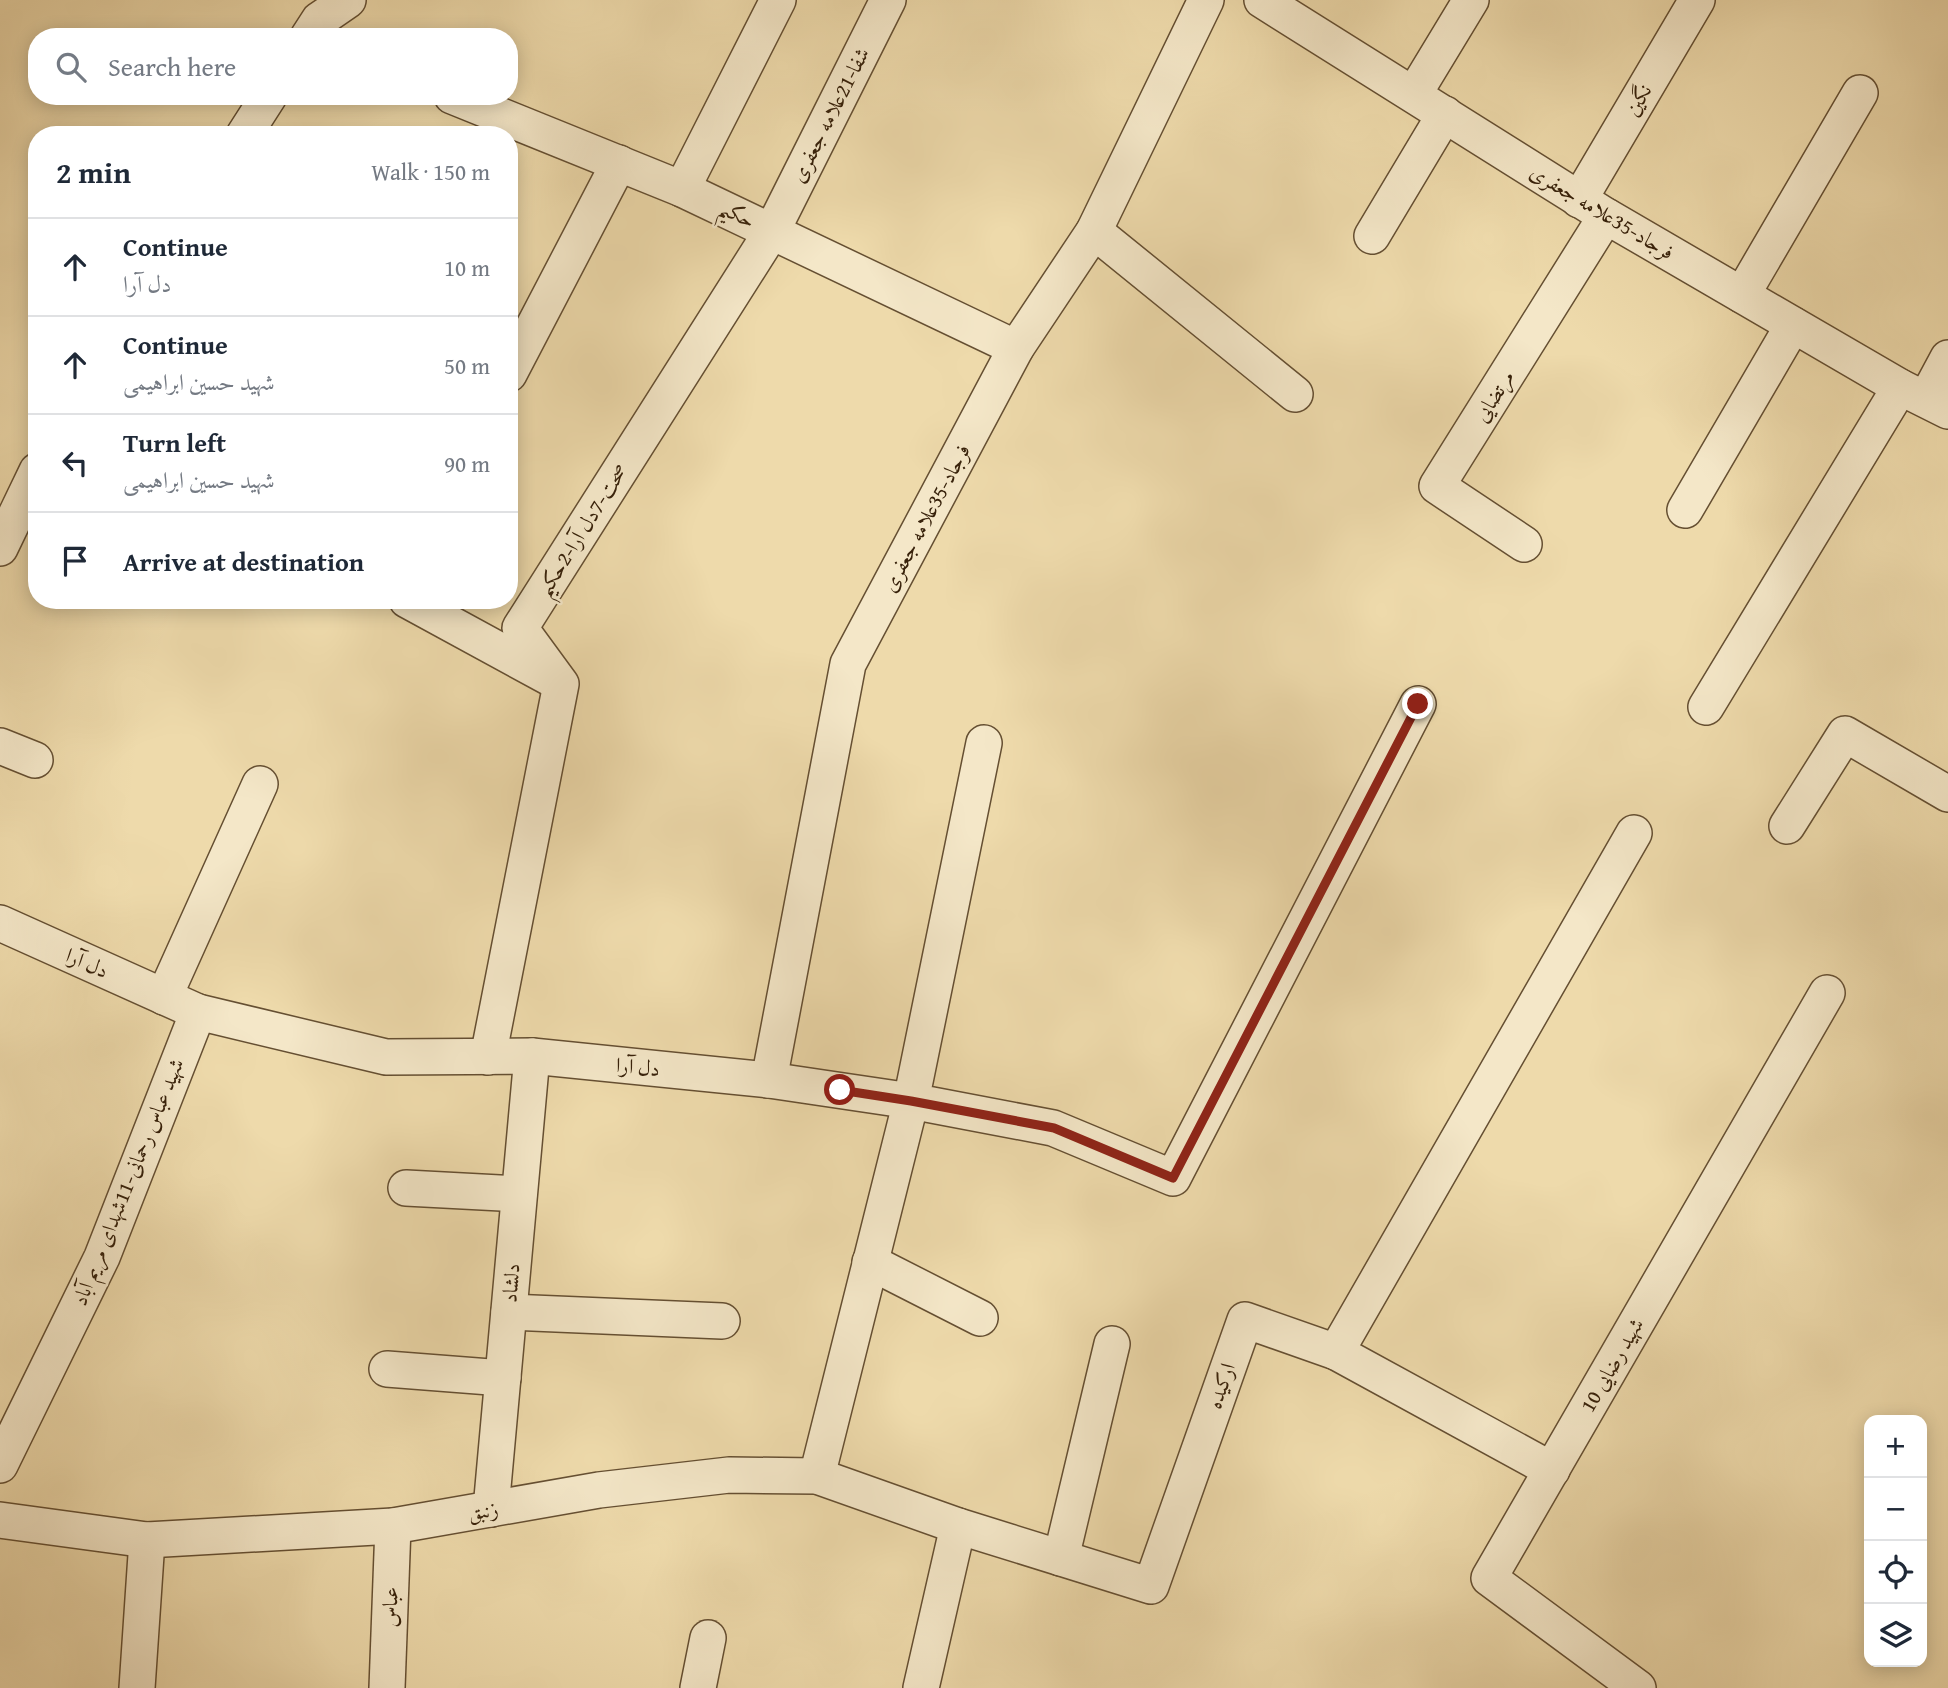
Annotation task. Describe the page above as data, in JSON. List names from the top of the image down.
{
  "streets": {
    "street": [
      "نگین",
      "شفا-21علامه جعفری",
      "فرجاد-35علامه جعفری",
      "حکیم",
      "مرتضایی",
      "صحت-7دل آرا-2حکیم",
      "دل آرا",
      "شهید عباس رحمانی-11شهدای مریم آباد",
      "دلشاد",
      "شهید رضایی 10",
      "ارکیده",
      "زنبق",
      "عباس"
    ]
  },
  "crossings": [
    ["نگین", "فرجاد-35علامه جعفری"],
    ["نگین", "مرتضایی"],
    ["شفا-21علامه جعفری", "حکیم"],
    ["شفا-21علامه جعفری", "صحت-7دل آرا-2حکیم"],
    ["فرجاد-35علامه جعفری", "حکیم"],
    ["فرجاد-35علامه جعفری", "مرتضایی"],
    ["فرجاد-35علامه جعفری", "دل آرا"],
    ["حکیم", "صحت-7دل آرا-2حکیم"],
    ["دل آرا", "شهید عباس رحمانی-11شهدای مریم آباد"],
    ["دل آرا", "دلشاد"],
    ["دلشاد", "زنبق"],
    ["شهید رضایی 10", "ارکیده"],
    ["ارکیده", "زنبق"],
    ["زنبق", "عباس"]
  ],
  "page": {
    "search": "Search here",
    "heading": ["2 min", "Walk · 150 m"],
    "list": [
      ["Continue", "دل آرا", "10 m"],
      ["Continue", "شهید حسین ابراهیمی", "50 m"],
      ["Turn left", "شهید حسین ابراهیمی", "90 m"],
      "Arrive at destination"
    ],
    "map_buttons": ["+", "−"]
  }
}
